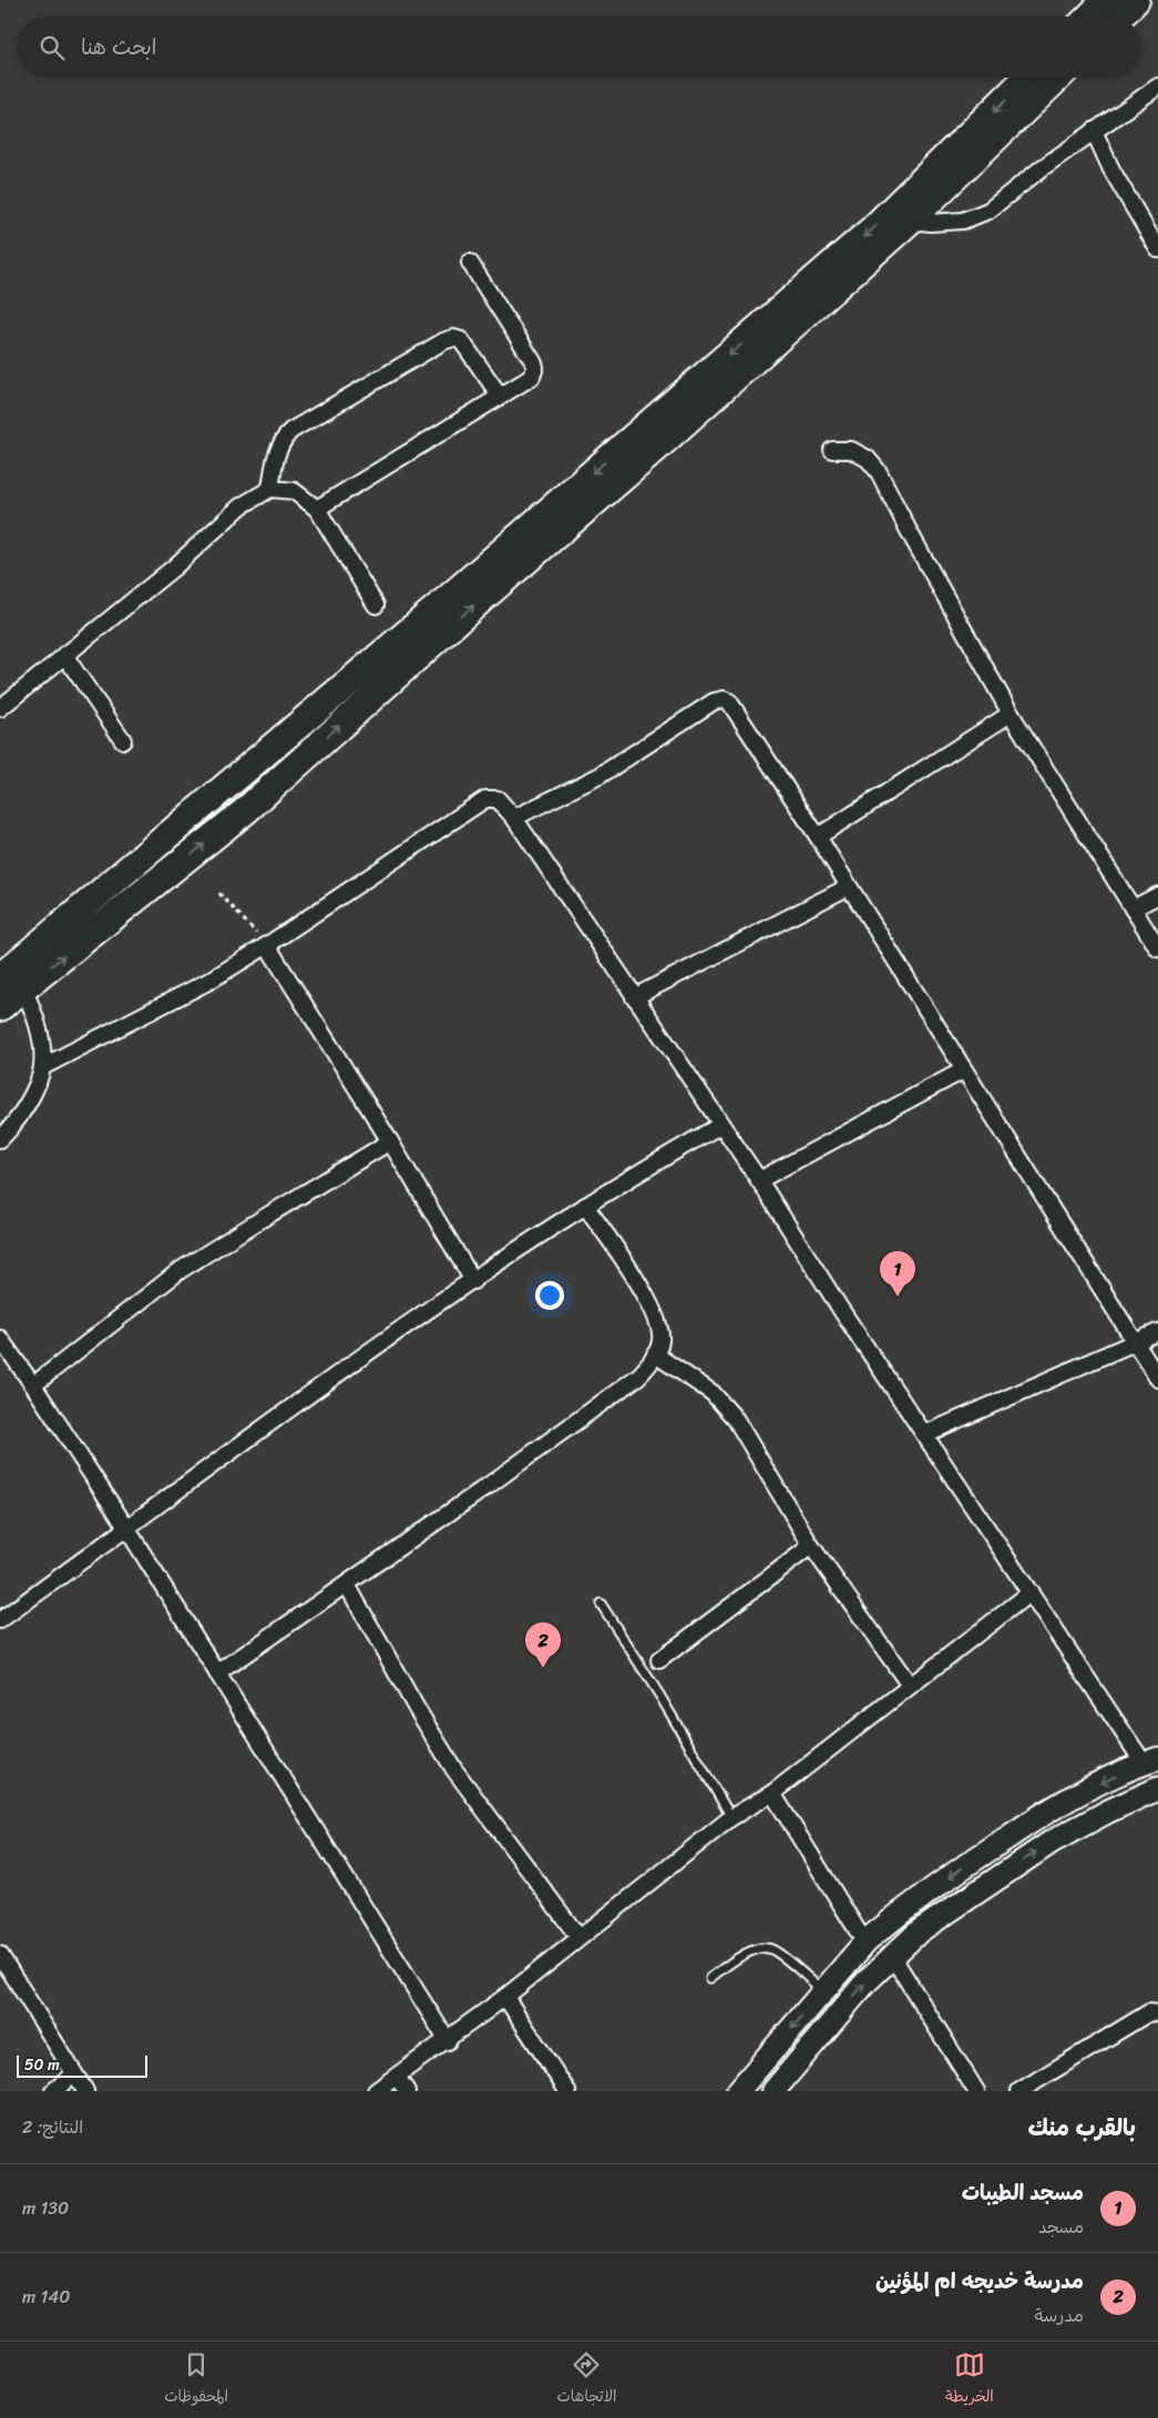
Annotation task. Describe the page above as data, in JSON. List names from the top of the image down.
{
  "scale_bar": "50 m",
  "page": {
    "search": "ابحث هنا",
    "pins": ["1", "2"],
    "scale": "50 m",
    "heading": ["بالقرب منك", "النتائج: 2"],
    "list": [
      {
        "mark": "1",
        "name": "مسجد الطيبات",
        "note": "مسجد",
        "value": "130 m"
      },
      {
        "mark": "2",
        "name": "مدرسة خديجه ام المؤنين",
        "note": "مدرسة",
        "value": "140 m"
      }
    ],
    "nav": ["الخريطة", "الاتجاهات", "المحفوظات"]
  }
}
